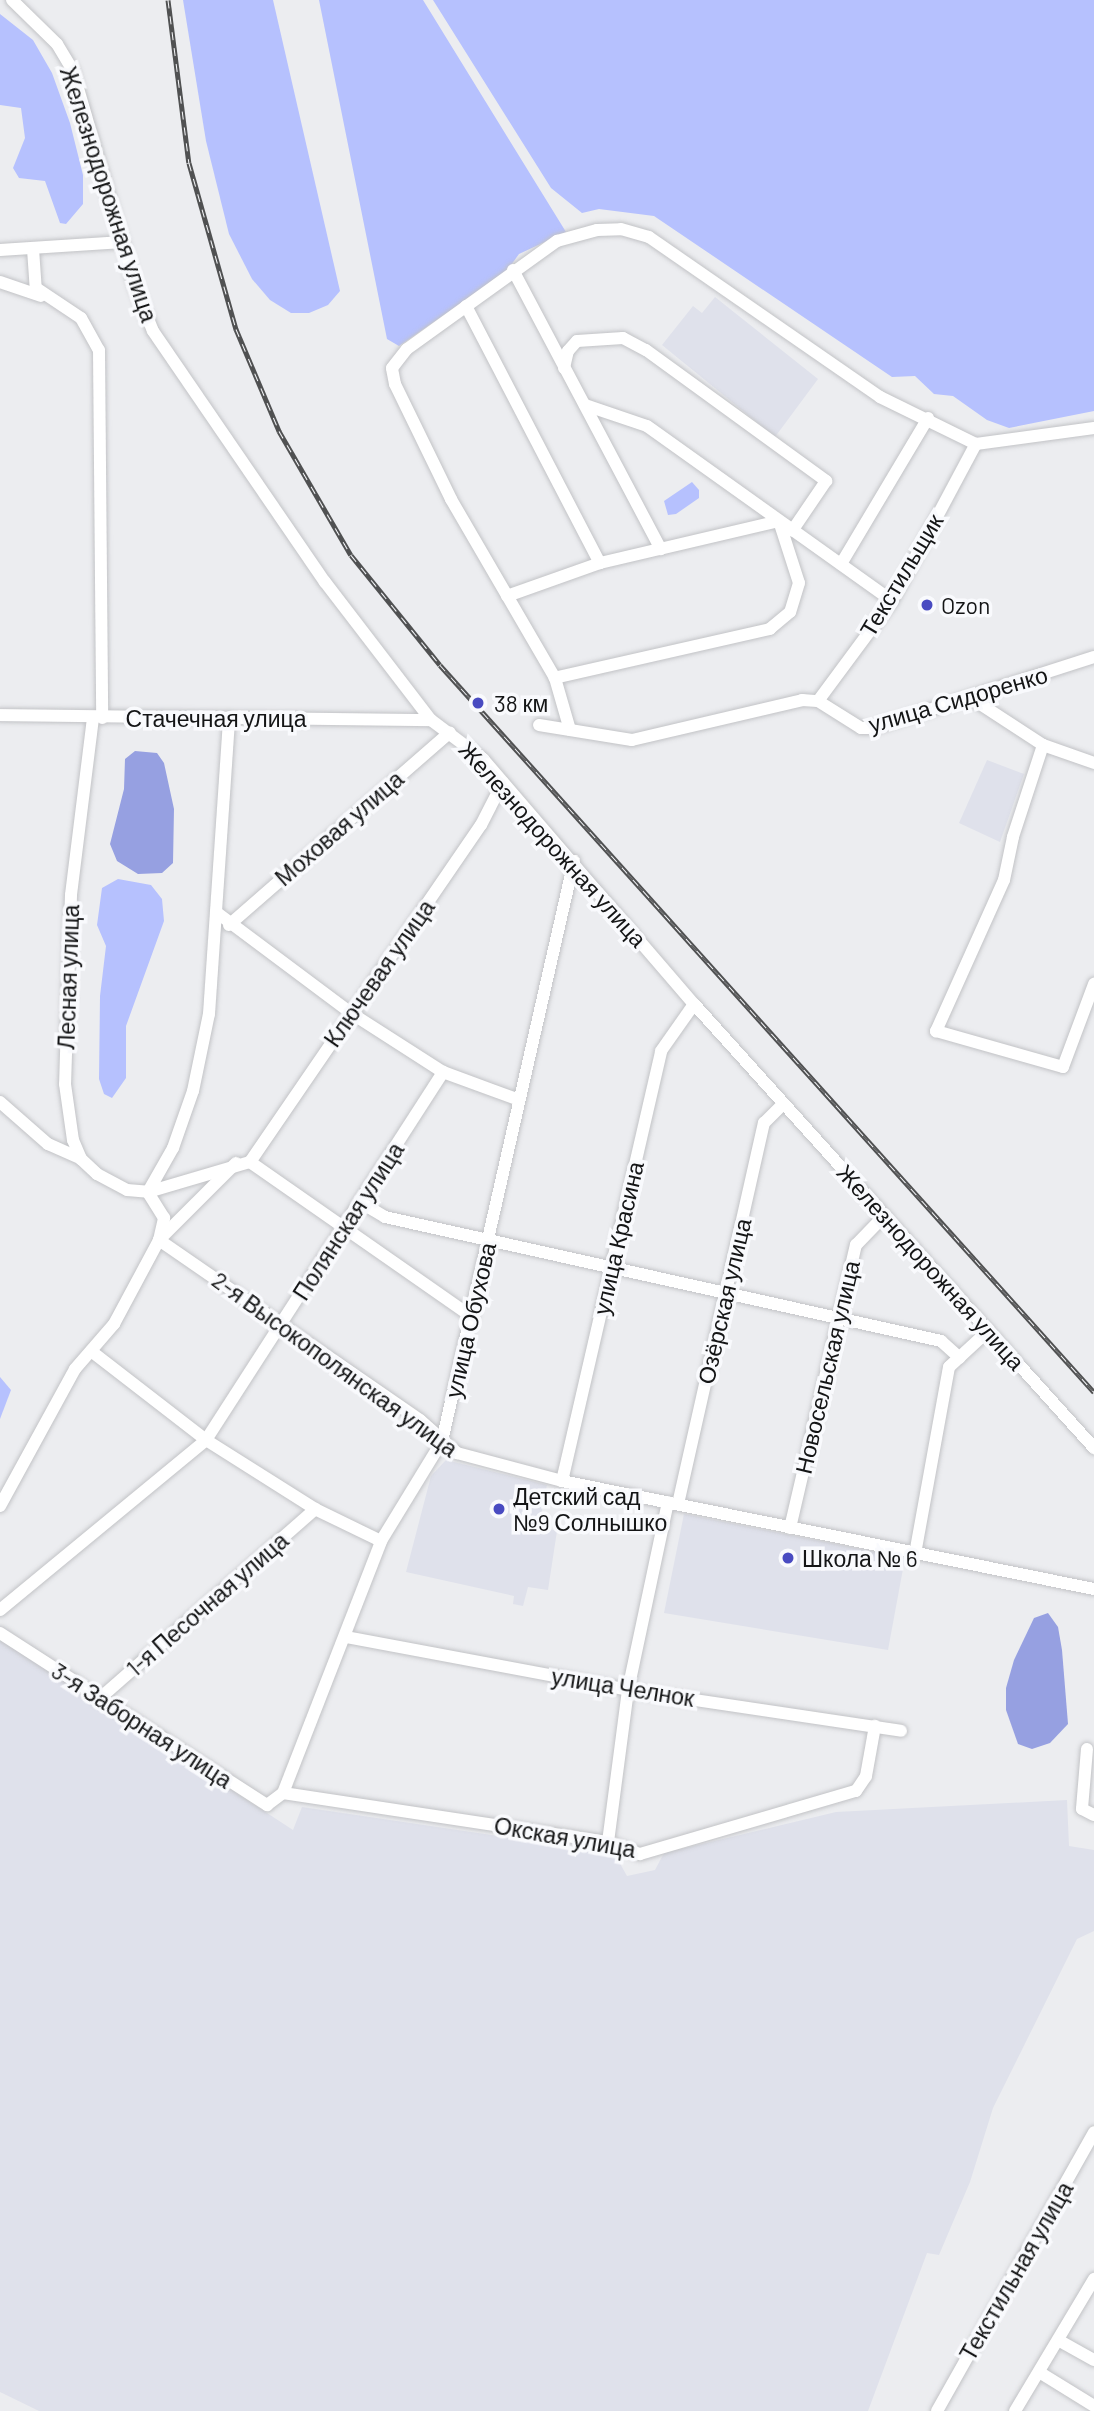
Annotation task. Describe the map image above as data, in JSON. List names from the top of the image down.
{
  "streets": {
    "street": [
      "Железнодорожная улица",
      "Текстильщик",
      "улица Сидоренко",
      "Стачечная улица",
      "Моховая улица",
      "Ключевая улица",
      "Лесная улица",
      "Полянская улица",
      "улица Красина",
      "Озёрская улица",
      "улица Обухова",
      "2-я Высокополянская улица",
      "Новосельская улица",
      "1-я Песочная улица",
      "улица Челнок",
      "3-я Заборная улица",
      "Окская улица",
      "Текстильная улица"
    ]
  },
  "crossings": [
    ["Железнодорожная улица", "Стачечная улица"],
    ["Железнодорожная улица", "Моховая улица"],
    ["Железнодорожная улица", "Ключевая улица"],
    ["Железнодорожная улица", "улица Красина"],
    ["Железнодорожная улица", "Озёрская улица"],
    ["Железнодорожная улица", "улица Обухова"],
    ["Железнодорожная улица", "Новосельская улица"],
    ["Текстильщик", "улица Сидоренко"],
    ["Стачечная улица", "Лесная улица"],
    ["Полянская улица", "2-я Высокополянская улица"],
    ["улица Красина", "2-я Высокополянская улица"],
    ["Озёрская улица", "2-я Высокополянская улица"],
    ["Озёрская улица", "улица Челнок"],
    ["Озёрская улица", "Окская улица"],
    ["улица Обухова", "2-я Высокополянская улица"],
    ["улица Обухова", "улица Челнок"],
    ["улица Обухова", "3-я Заборная улица"],
    ["улица Обухова", "Окская улица"],
    ["2-я Высокополянская улица", "Новосельская улица"],
    ["1-я Песочная улица", "3-я Заборная улица"],
    ["улица Челнок", "Окская улица"],
    ["3-я Заборная улица", "Окская улица"]
  ],
  "places": [
    "Ozon",
    "38 км",
    "Детский сад №9 Солнышко",
    "Школа № 6"
  ]
}
